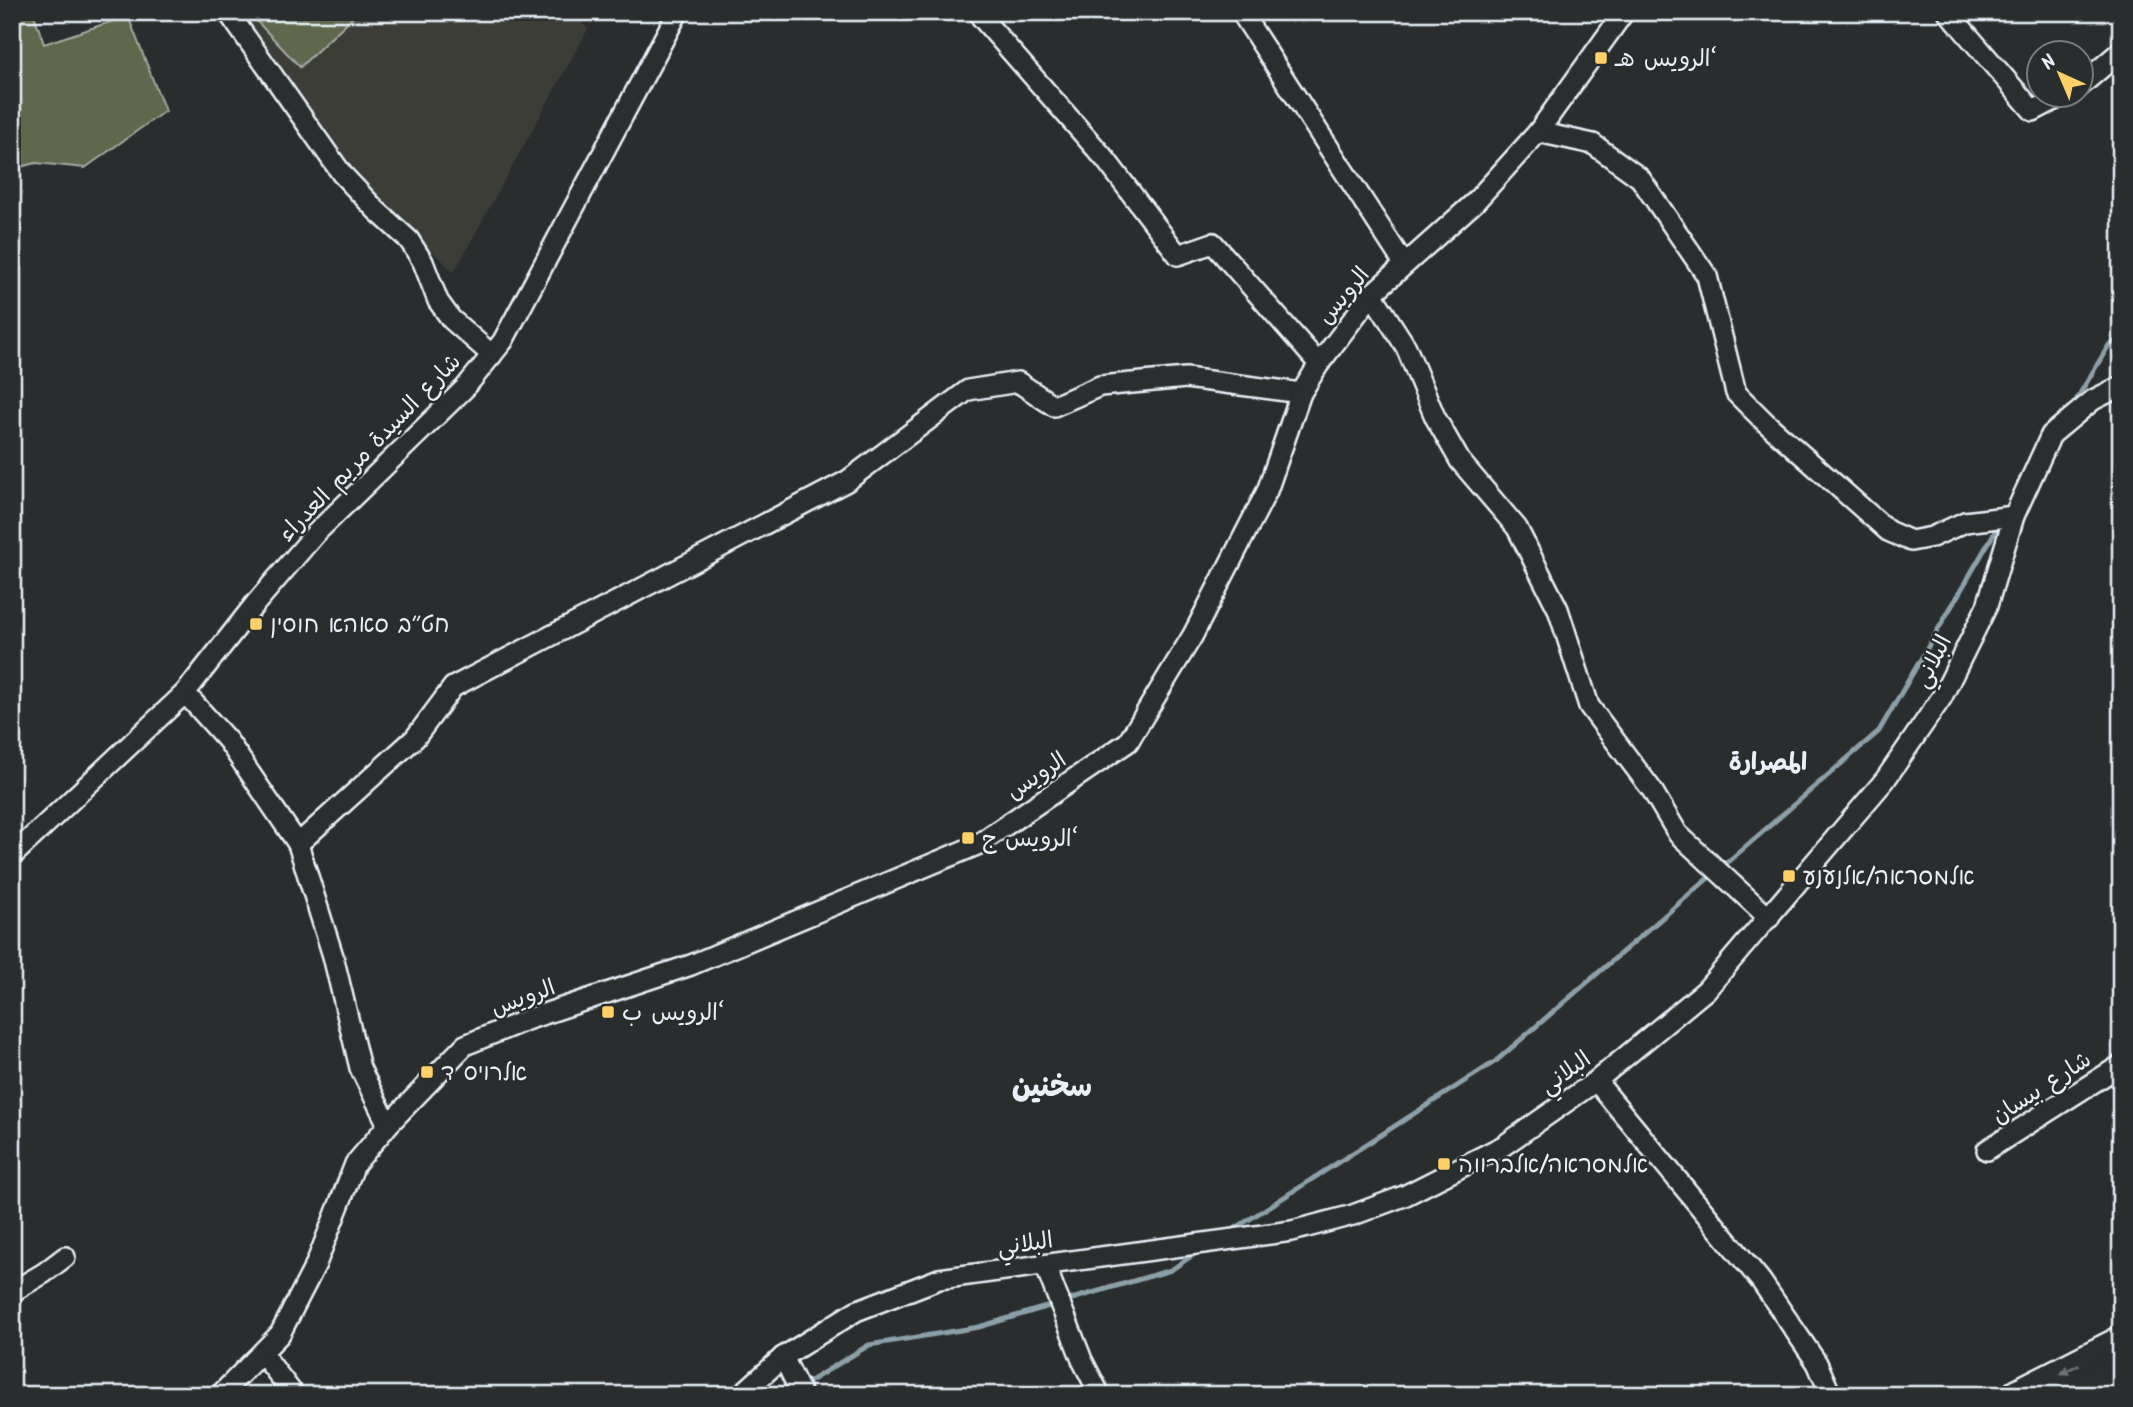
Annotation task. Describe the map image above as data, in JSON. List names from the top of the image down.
{
  "streets": {
    "street": [
      "الرويس",
      "شارع السيدة مريم العدراء",
      "البلاني",
      "شارع بيسان"
    ]
  },
  "districts": ["المصرارة", "سخنين"],
  "places": {
    "transit": [
      "الرويس هـ‘",
      "חט״ב סאהא חוסין",
      "الرويس ج‘",
      "אלמסראה/אלנענע",
      "الرويس ب‘",
      "אלרויס ד",
      "אלמסראה/אלברווה"
    ]
  },
  "north": "top left"
}
